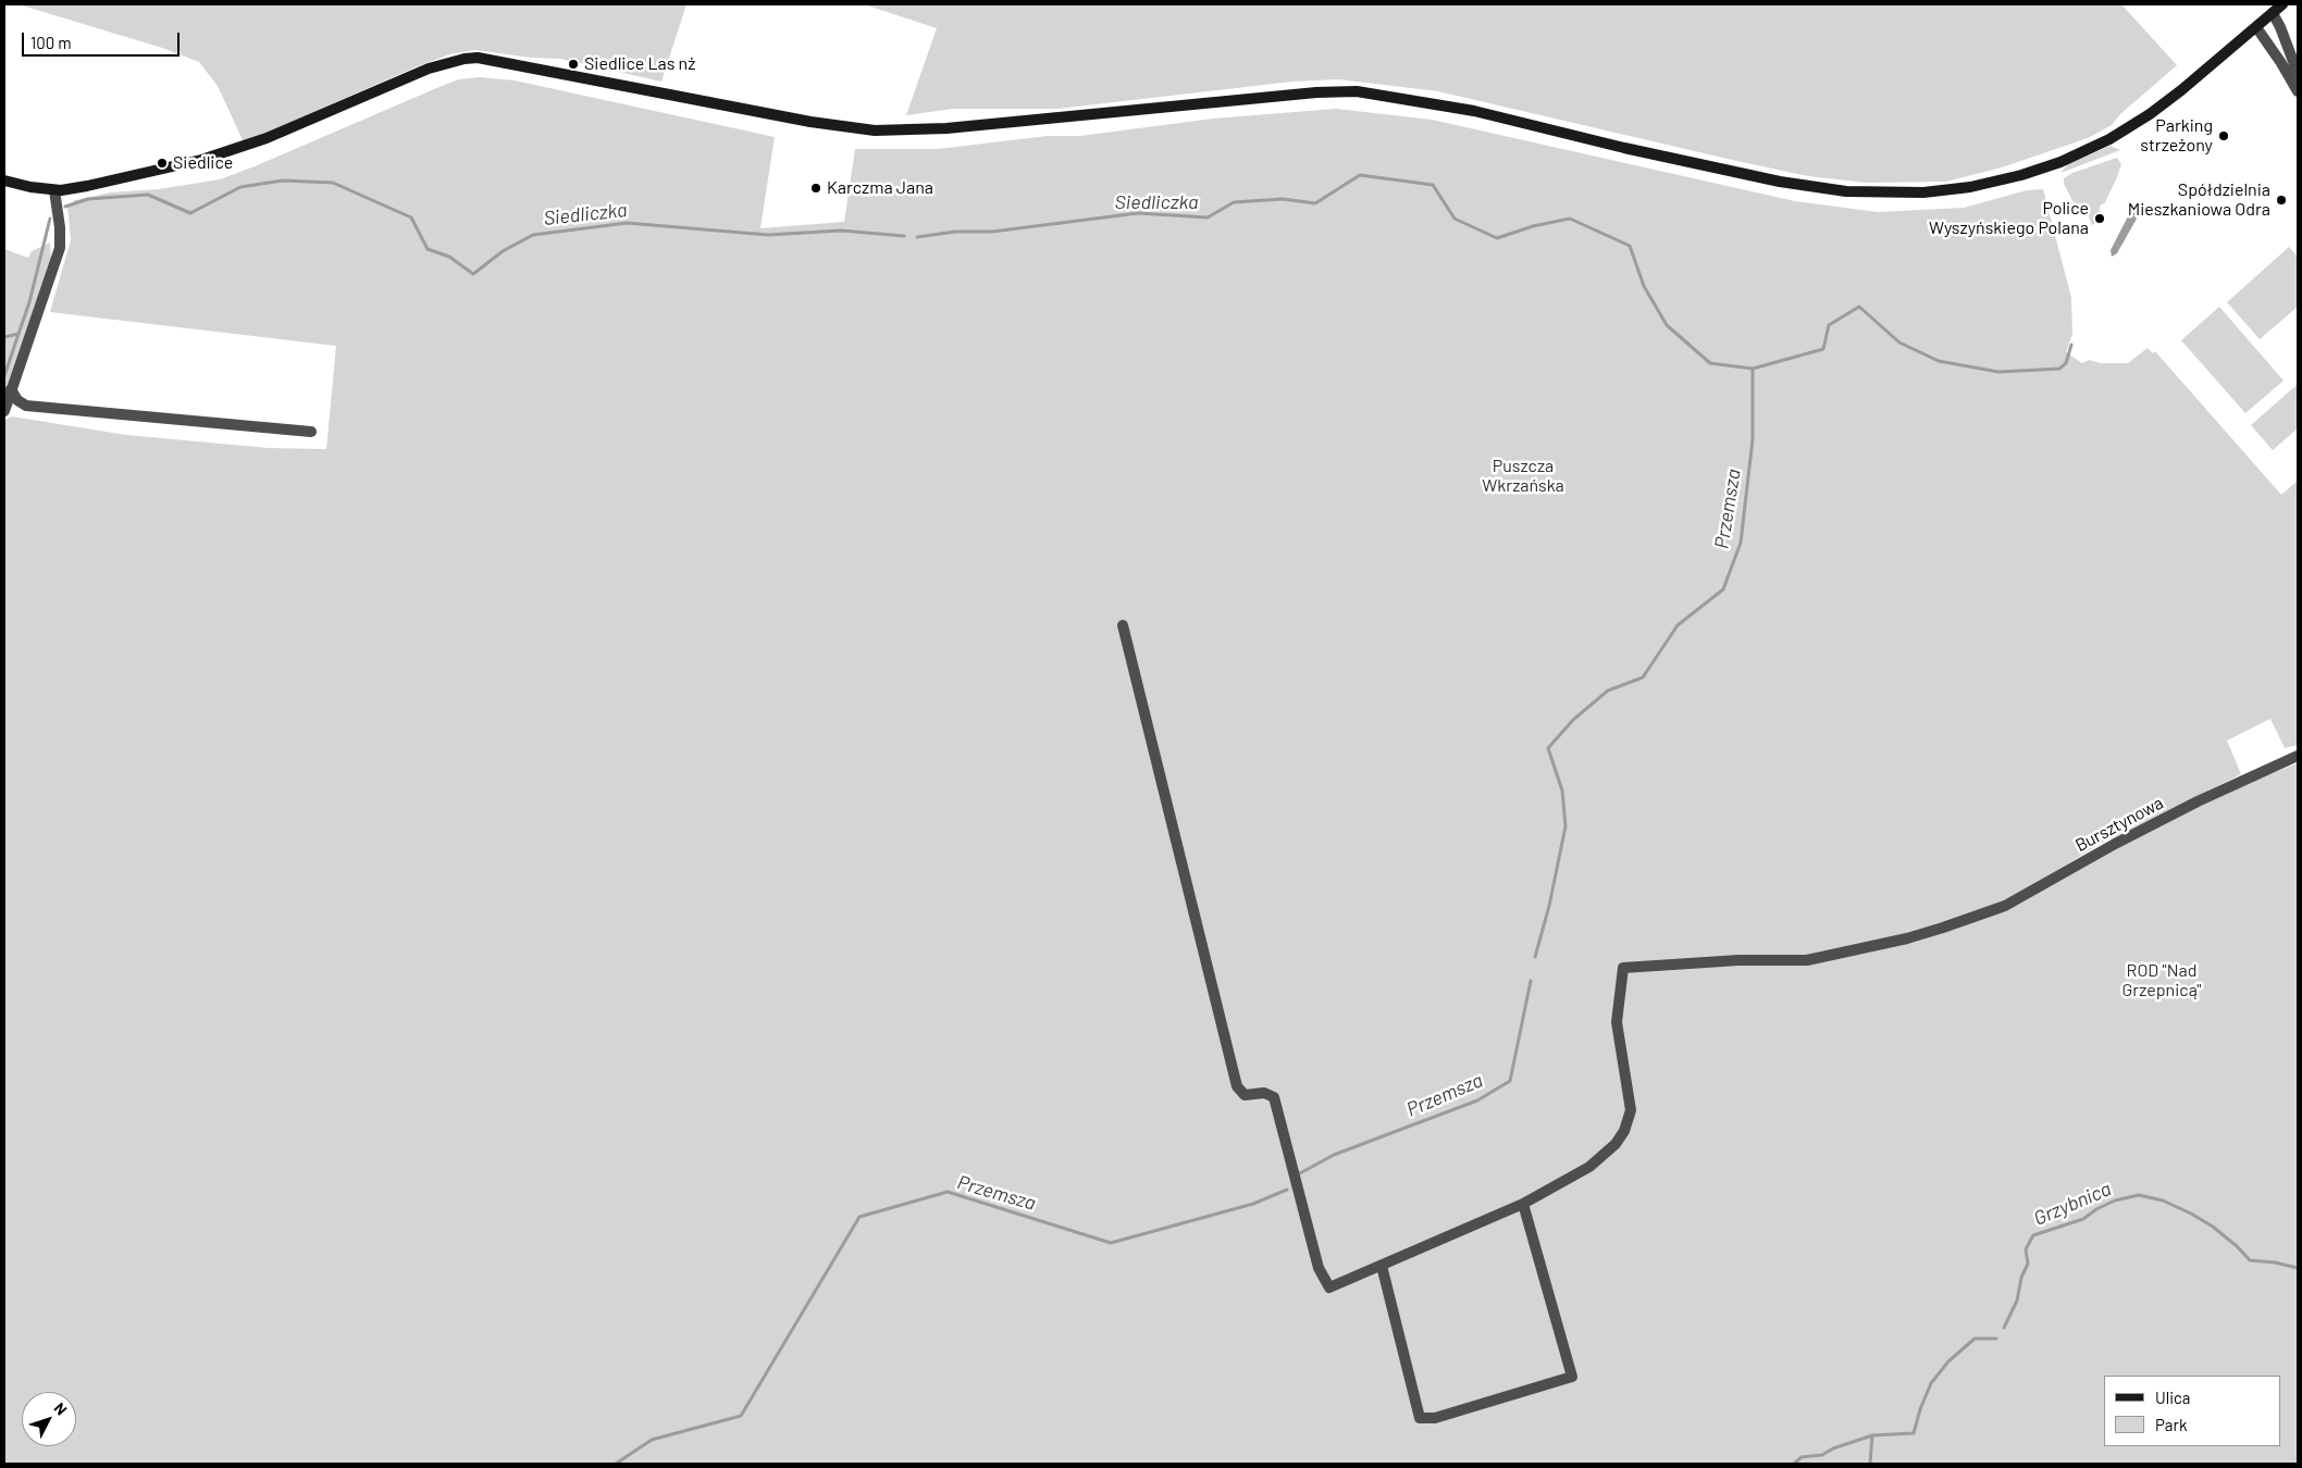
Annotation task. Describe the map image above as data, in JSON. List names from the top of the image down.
{
  "streets": {
    "street": ["Bursztynowa"]
  },
  "water": ["Siedliczka", "Przemsza", "Grzybnica"],
  "parks": ["Puszcza Wkrzańska", "ROD \"Nad Grzepnicą\""],
  "places": [
    "Siedlice Las nż",
    "Parking strzeżony",
    "Siedlice",
    "Karczma Jana",
    "Spółdzielnia Mieszkaniowa Odra",
    "Police Wyszyńskiego Polana"
  ],
  "legend": ["Ulica", "Park"],
  "scale_bar": "100 m",
  "north": "top right"
}
